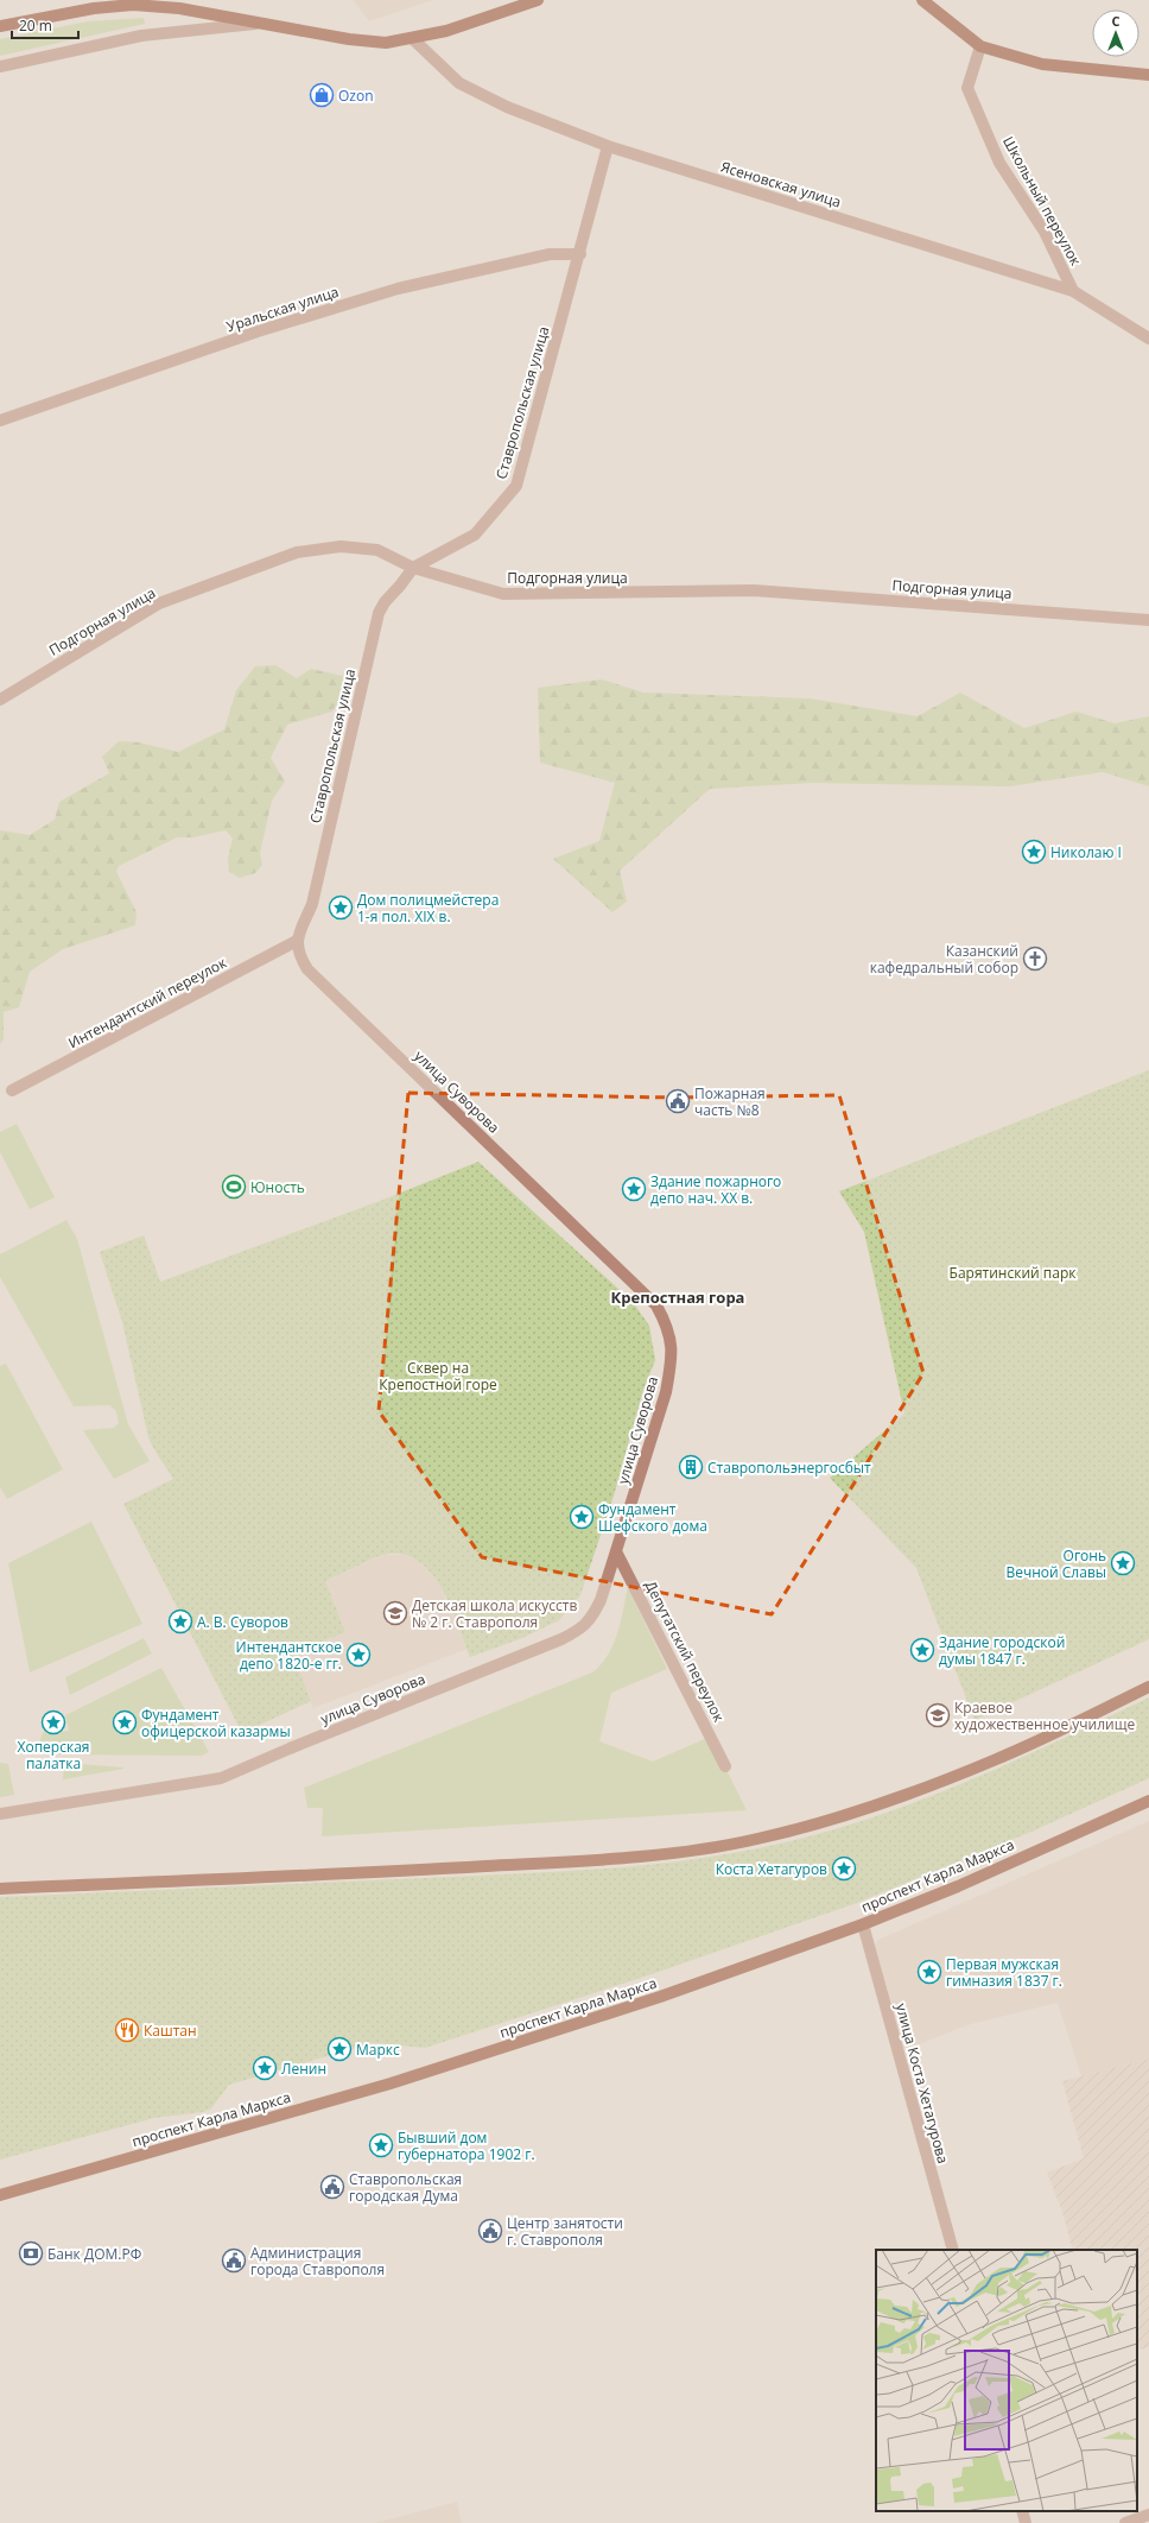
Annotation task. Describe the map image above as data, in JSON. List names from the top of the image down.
{
  "streets": {
    "main road": ["проспект Карла Маркса"],
    "street": [
      "Ясеновская улица",
      "Школьный переулок",
      "Уральская улица",
      "Ставропольская улица",
      "Подгорная улица",
      "Интендантский переулок",
      "улица Суворова",
      "Депутатский переулок",
      "улица Коста Хетагурова"
    ]
  },
  "crossings": [
    ["Ясеновская улица", "Школьный переулок"],
    ["Ясеновская улица", "Ставропольская улица"],
    ["Уральская улица", "Ставропольская улица"],
    ["Ставропольская улица", "Подгорная улица"],
    ["Ставропольская улица", "Интендантский переулок"],
    ["Ставропольская улица", "улица Суворова"],
    ["Интендантский переулок", "улица Суворова"],
    ["улица Суворова", "Депутатский переулок"],
    ["проспект Карла Маркса", "улица Коста Хетагурова"]
  ],
  "districts": ["Крепостная гора"],
  "parks": ["Барятинский парк", "Сквер на Крепостной горе"],
  "places": {
    "shop": ["Ozon"],
    "place": [
      "Николаю I",
      "Дом полицмейстера 1-я пол. XIX в.",
      "Здание пожарного депо нач. ХХ в.",
      "Фундамент Шефского дома",
      "Огонь Вечной Славы",
      "А. В. Суворов",
      "Здание городской думы 1847 г.",
      "Интендантское депо 1820-е гг.",
      "Хоперская палатка",
      "Фундамент офицерской казармы",
      "Коста Хетагуров",
      "Первая мужская гимназия 1837 г.",
      "Маркс",
      "Ленин",
      "Бывший дом губернатора 1902 г."
    ],
    "church": ["Казанский кафедральный собор"],
    "public building": [
      "Пожарная часть №8",
      "Ставропольская городская Дума",
      "Центр занятости г. Ставрополя",
      "Администрация города Ставрополя"
    ],
    "sports": ["Юность"],
    "building": ["Ставропольэнергосбыт"],
    "school or university": ["Детская школа искусств № 2 г. Ставрополя", "Краевое художественное училище"],
    "restaurant": ["Каштан"],
    "bank": ["Банк ДОМ.РФ"]
  },
  "scale_bar": "20 m",
  "north": "top"
}
